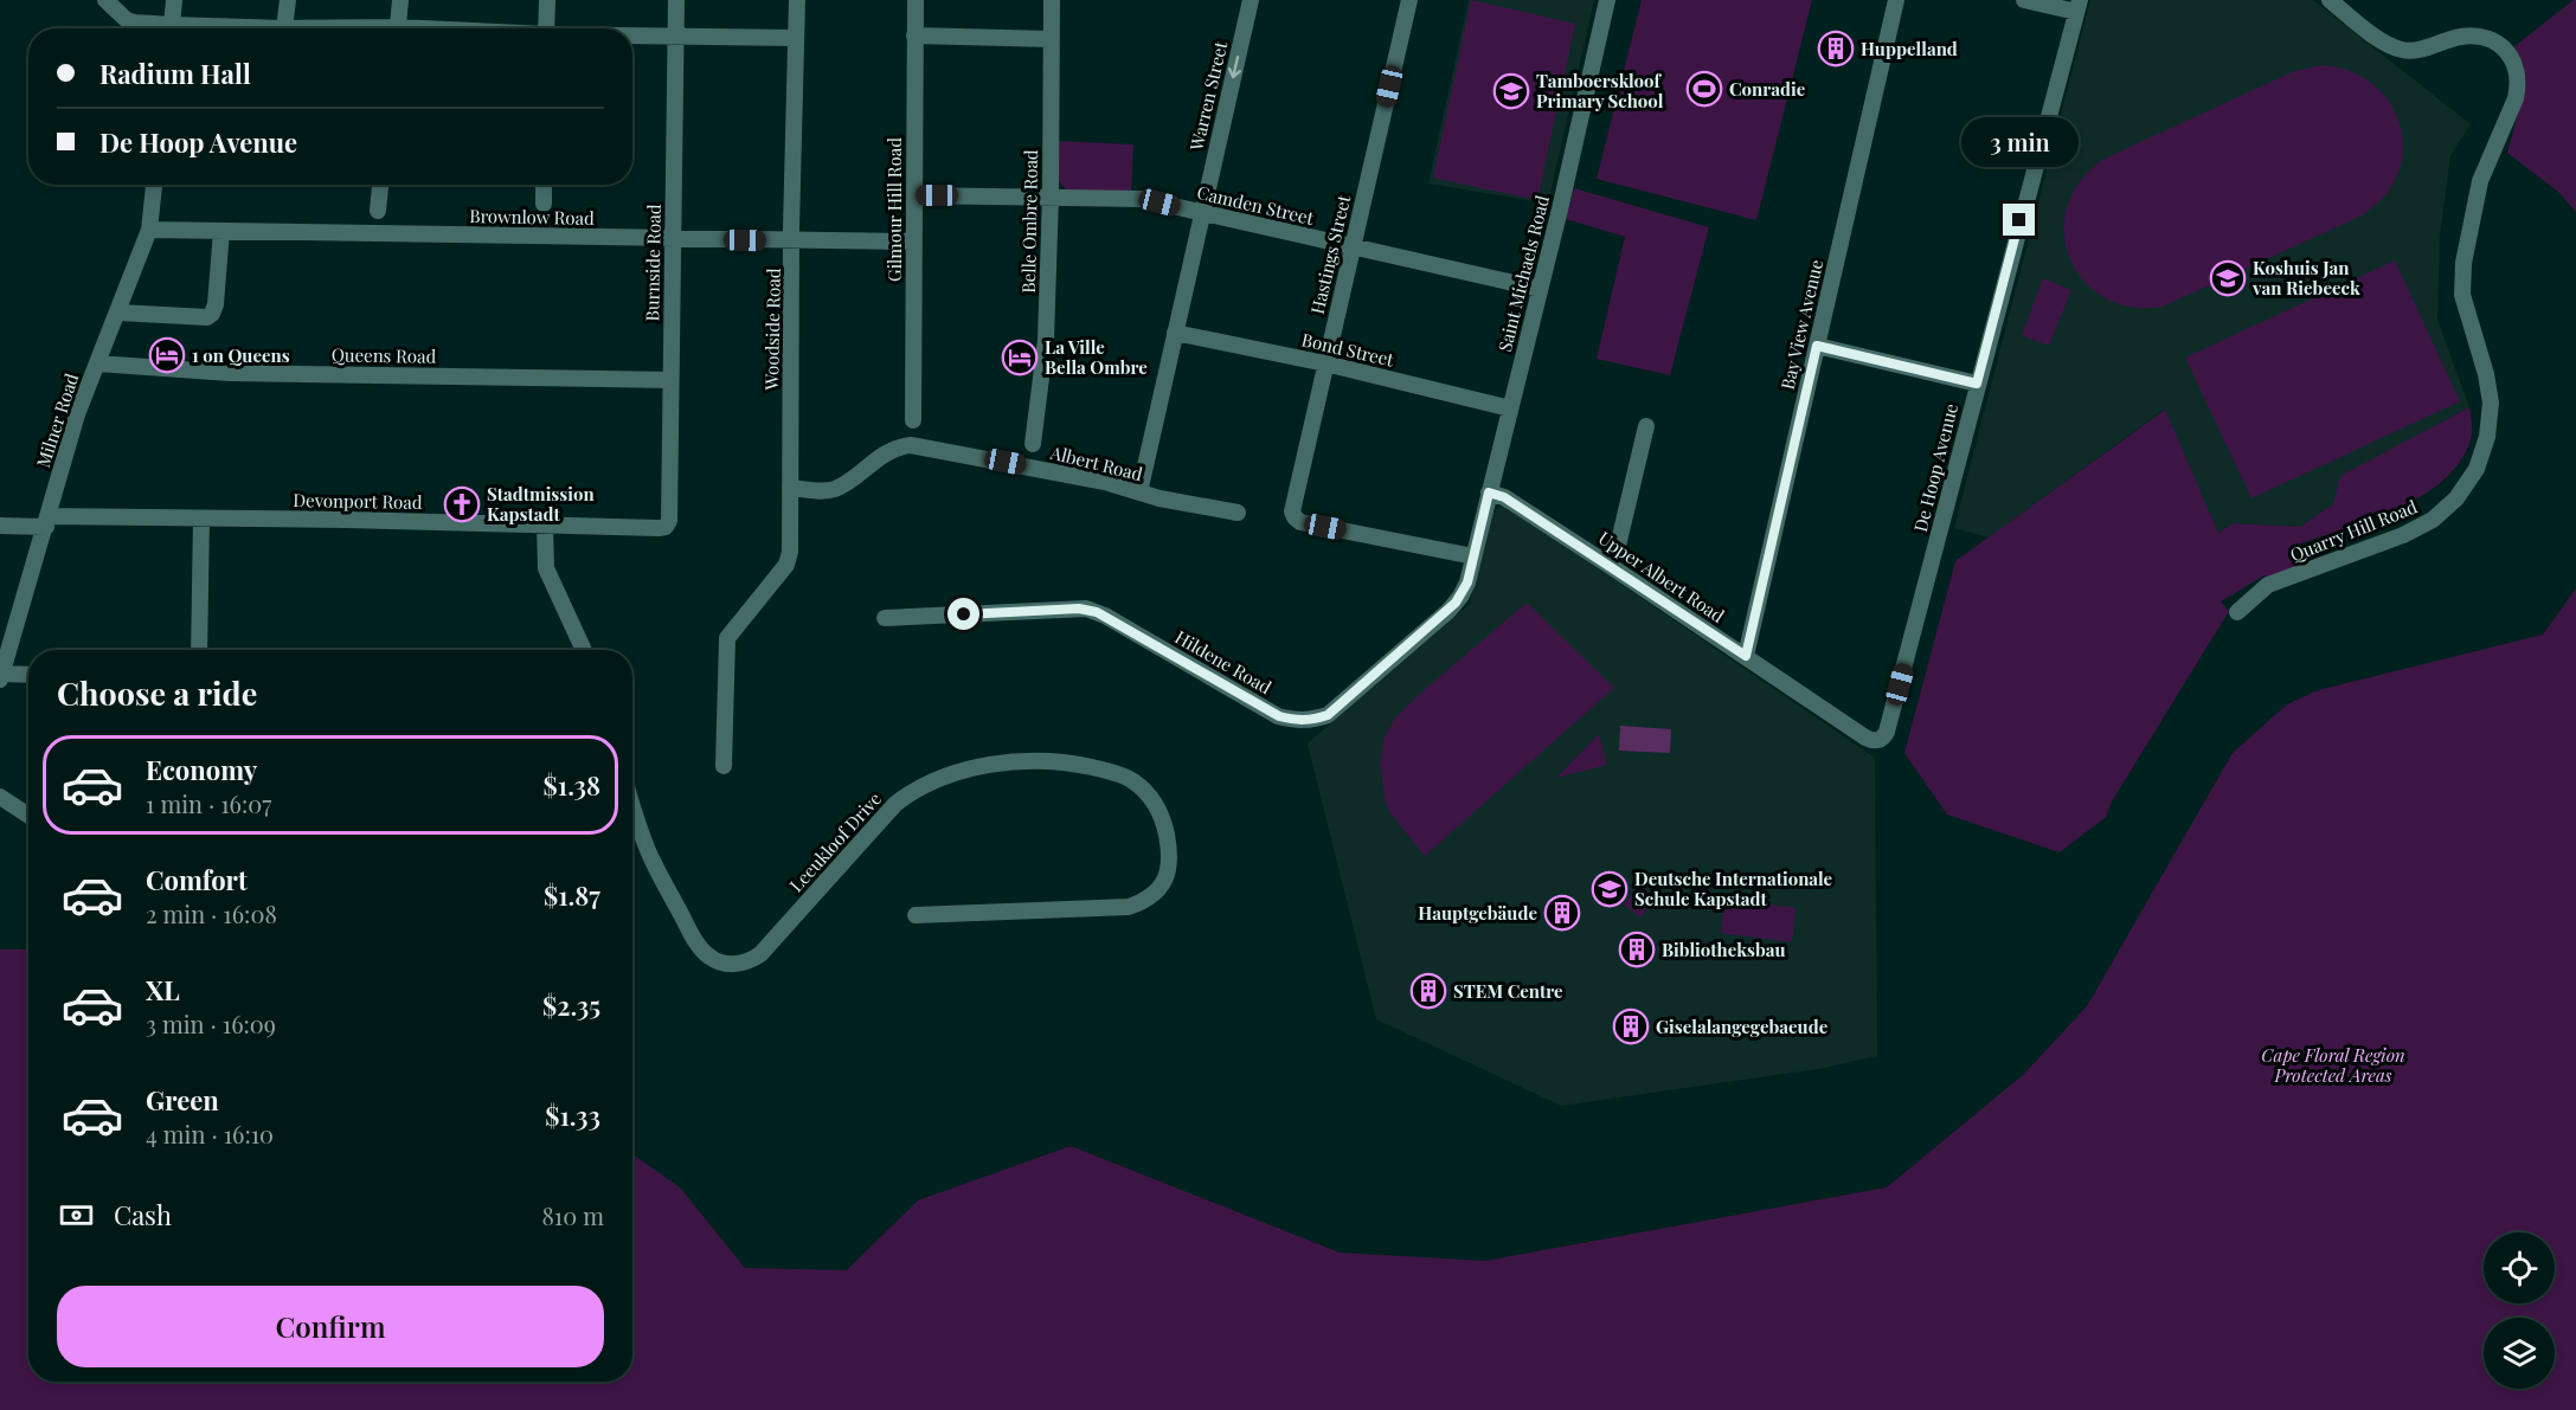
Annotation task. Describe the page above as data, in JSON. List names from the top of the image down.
{
  "streets": {
    "street": [
      "Warren Street",
      "Camden Street",
      "Gilmour Hill Road",
      "Brownlow Road",
      "Belle Ombre Road",
      "Hastings Street",
      "Burnside Road",
      "Saint Michaels Road",
      "Bay View Avenue",
      "Woodside Road",
      "Bond Street",
      "Queens Road",
      "Milner Road",
      "Albert Road",
      "De Hoop Avenue",
      "Devonport Road",
      "Quarry Hill Road",
      "Upper Albert Road",
      "Hildene Road",
      "Leeukloof Drive"
    ]
  },
  "crossings": [
    ["Warren Street", "Camden Street"],
    ["Warren Street", "Bond Street"],
    ["Warren Street", "Albert Road"],
    ["Camden Street", "Gilmour Hill Road"],
    ["Camden Street", "Belle Ombre Road"],
    ["Camden Street", "Hastings Street"],
    ["Camden Street", "Saint Michaels Road"],
    ["Gilmour Hill Road", "Brownlow Road"],
    ["Brownlow Road", "Burnside Road"],
    ["Brownlow Road", "Woodside Road"],
    ["Brownlow Road", "Milner Road"],
    ["Hastings Street", "Saint Michaels Road"],
    ["Hastings Street", "Bond Street"],
    ["Hastings Street", "Hildene Road"],
    ["Burnside Road", "Queens Road"],
    ["Burnside Road", "Devonport Road"],
    ["Saint Michaels Road", "Bond Street"],
    ["Saint Michaels Road", "Upper Albert Road"],
    ["Saint Michaels Road", "Hildene Road"],
    ["Bay View Avenue", "Upper Albert Road"],
    ["Woodside Road", "Albert Road"],
    ["Queens Road", "Milner Road"],
    ["Milner Road", "Devonport Road"],
    ["De Hoop Avenue", "Upper Albert Road"]
  ],
  "one_way": ["Warren Street"],
  "parks": ["Cape Floral Region Protected Areas"],
  "places": {
    "building": [
      "Huppelland",
      "Hauptgebäude",
      "Bibliotheksbau",
      "STEM Centre",
      "Giselalangegebaeude"
    ],
    "sports": ["Conradie"],
    "school or university": ["Tamboerskloof Primary School", "Koshuis Jan van Riebeeck", "Deutsche Internationale Schule Kapstadt"],
    "hotel": ["1 on Queens", "La Ville Bella Ombre"],
    "church": ["Stadtmission Kapstadt"]
  },
  "page": {
    "banner": ["Radium Hall", "De Hoop Avenue"],
    "bubble": "3 min",
    "heading": "Choose a ride",
    "list": [
      {
        "name": "Economy",
        "note": "1 min · 16:07",
        "value": "$1.38"
      },
      {
        "name": "Comfort",
        "note": "2 min · 16:08",
        "value": "$1.87"
      },
      {
        "name": "XL",
        "note": "3 min · 16:09",
        "value": "$2.35"
      },
      {
        "name": "Green",
        "note": "4 min · 16:10",
        "value": "$1.33"
      }
    ],
    "pay": ["Cash", "810 m"],
    "buttons": "Confirm"
  }
}
